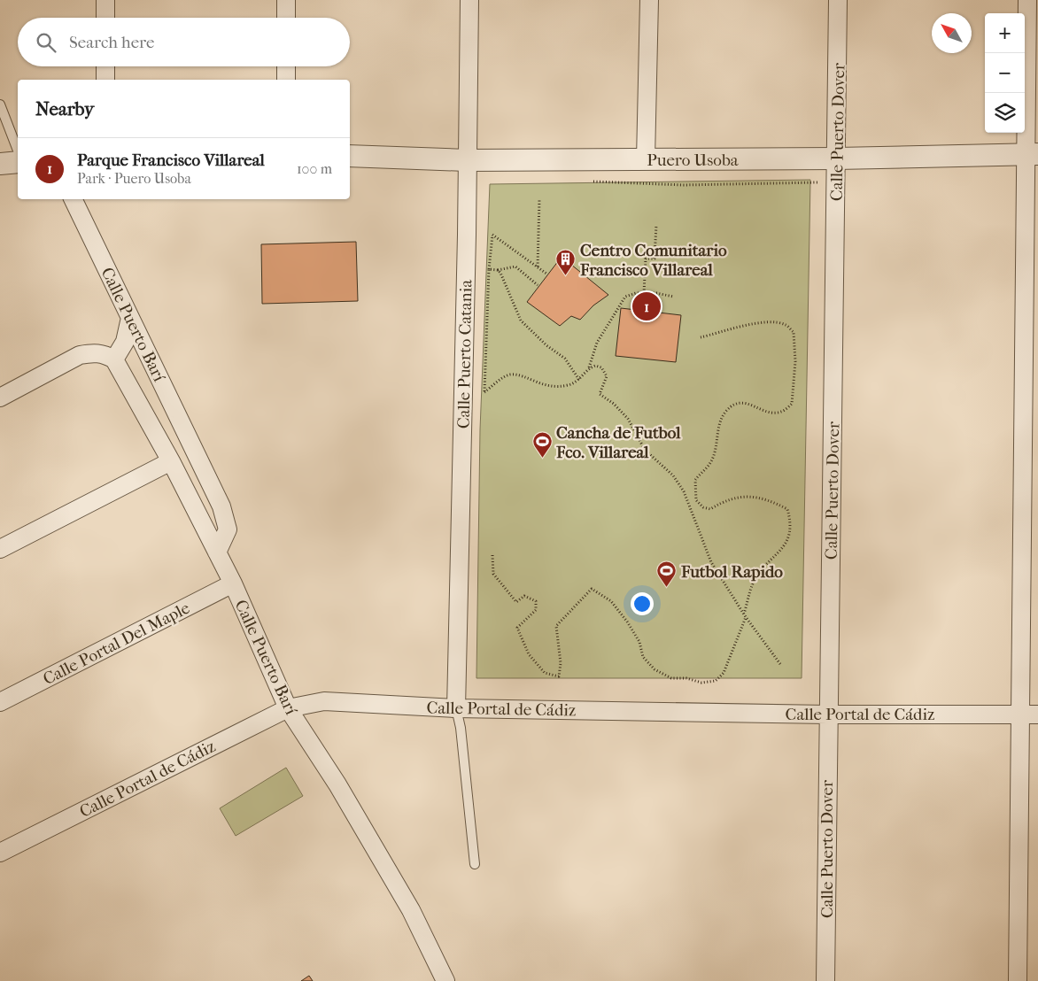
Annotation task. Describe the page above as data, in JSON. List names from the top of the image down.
{
  "streets": {
    "street": [
      "Calle Puerto Dover",
      "Puero Usoba",
      "Calle Puerto Barí",
      "Calle Puerto Catania",
      "Calle Portal Del Maple",
      "Calle Portal de Cádiz"
    ]
  },
  "crossings": [
    ["Calle Puerto Dover", "Puero Usoba"],
    ["Calle Puerto Dover", "Calle Portal de Cádiz"],
    ["Puero Usoba", "Calle Puerto Catania"],
    ["Calle Puerto Barí", "Calle Portal Del Maple"],
    ["Calle Puerto Barí", "Calle Portal de Cádiz"],
    ["Calle Puerto Catania", "Calle Portal de Cádiz"]
  ],
  "places": {
    "building": ["Centro Comunitario Francisco Villareal"],
    "sports": ["Cancha de Futbol Fco. Villareal", "Futbol Rapido"]
  },
  "north": "top left",
  "page": {
    "map_buttons": ["+", "−"],
    "search": "Search here",
    "heading": "Nearby",
    "list": [
      {
        "mark": "1",
        "name": "Parque Francisco Villareal",
        "note": "Park · Puero Usoba",
        "value": "100 m"
      }
    ],
    "pins": "1"
  }
}
